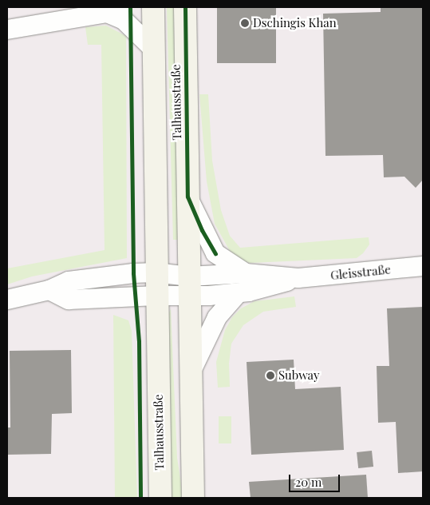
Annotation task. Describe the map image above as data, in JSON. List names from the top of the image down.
{
  "streets": {
    "main road": ["Talhausstraße"],
    "street": ["Gleisstraße"]
  },
  "crossings": [
    ["Talhausstraße", "Gleisstraße"]
  ],
  "places": ["Dschingis Khan", "Subway"],
  "scale_bar": "20 m"
}
